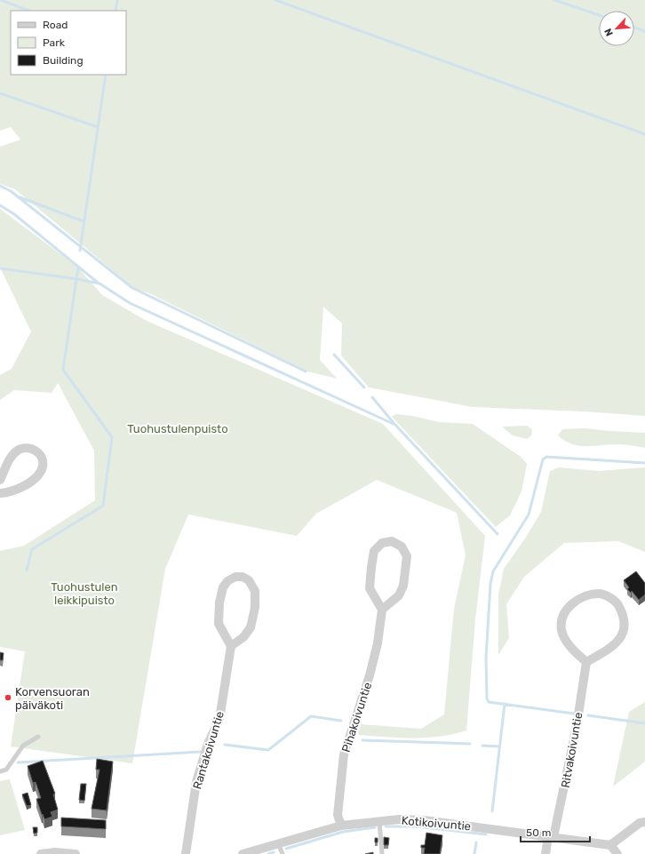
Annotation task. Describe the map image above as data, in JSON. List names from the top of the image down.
{
  "streets": {
    "street": [
      "Pihakoivuntie",
      "Rantakoivuntie",
      "Ritvakoivuntie",
      "Kotikoivuntie"
    ]
  },
  "crossings": [
    ["Pihakoivuntie", "Kotikoivuntie"],
    ["Ritvakoivuntie", "Kotikoivuntie"]
  ],
  "parks": ["Tuohustulenpuisto", "Tuohustulen leikkipuisto"],
  "places": ["Korvensuoran päiväkoti"],
  "legend": ["Road", "Park", "Building"],
  "scale_bar": "50 m",
  "north": "bottom left"
}
